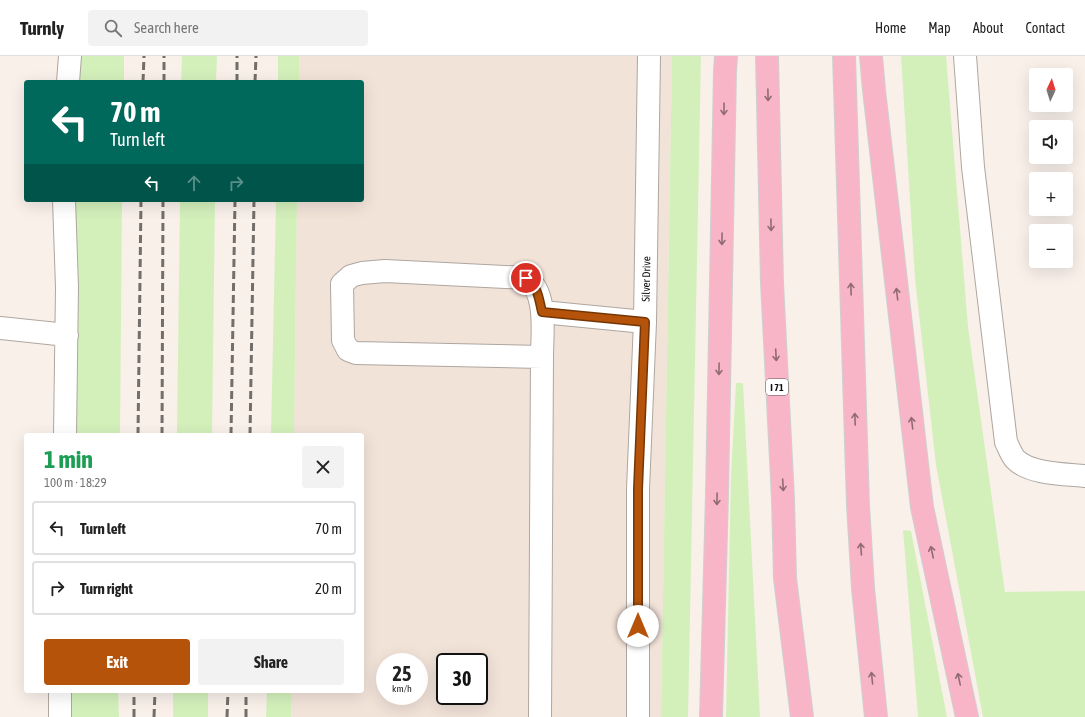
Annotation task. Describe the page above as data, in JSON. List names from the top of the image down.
{
  "streets": {
    "highway": ["I 71"],
    "street": ["Silver Drive"]
  },
  "north": "top",
  "page": {
    "header": "Turnly",
    "search": "Search here",
    "nav": [
      "Home",
      "Map",
      "About",
      "Contact"
    ],
    "map_buttons": ["+", "−"],
    "turn": ["70 m", "Turn left"],
    "heading": ["1 min", "100 m · 18:29"],
    "list": [
      {
        "name": "Turn left",
        "value": "70 m"
      },
      {
        "name": "Turn right",
        "value": "20 m"
      }
    ],
    "buttons": ["Exit", "Share"],
    "speed": "25 km/h",
    "limit": "30"
  }
}
